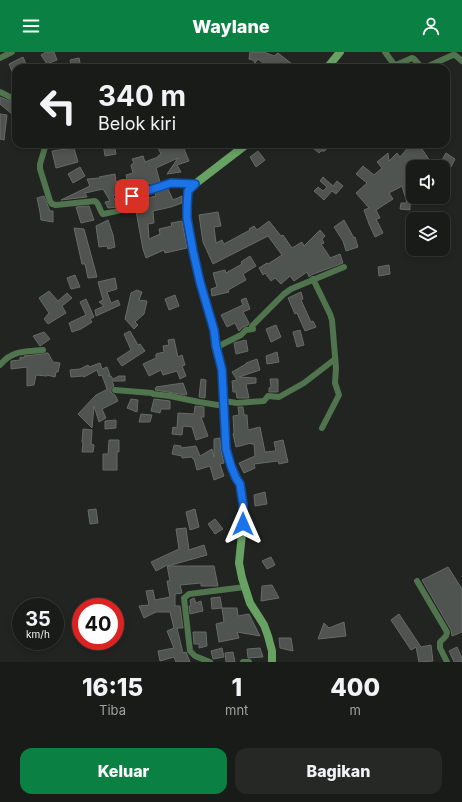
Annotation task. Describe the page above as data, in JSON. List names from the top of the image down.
{
  "page": {
    "header": "Waylane",
    "turn": ["340 m", "Belok kiri"],
    "speed": "35 km/h",
    "limit": "40",
    "eta": [
      "16:15",
      "Tiba",
      "1",
      "mnt",
      "400",
      "m"
    ],
    "buttons": ["Keluar", "Bagikan"]
  }
}
